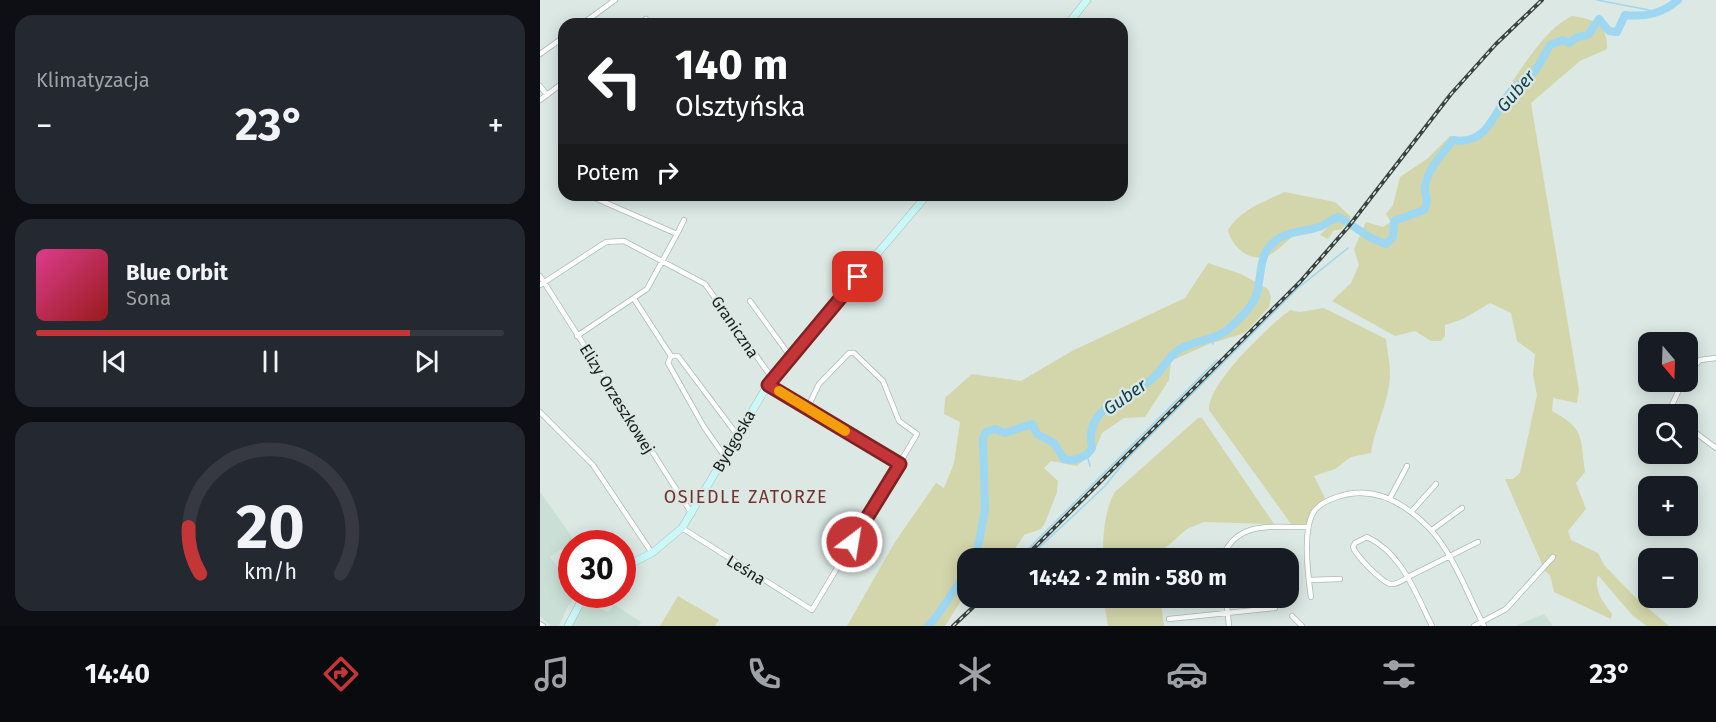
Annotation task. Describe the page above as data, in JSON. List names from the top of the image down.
{
  "streets": {
    "main road": ["Bydgoska"],
    "street": ["Graniczna", "Elizy Orzeszkowej", "Leśna"]
  },
  "crossings": [
    ["Graniczna", "Elizy Orzeszkowej"],
    ["Graniczna", "Bydgoska"],
    ["Elizy Orzeszkowej", "Bydgoska"],
    ["Bydgoska", "Leśna"]
  ],
  "districts": ["OSIEDLE ZATORZE"],
  "water": ["Guber"],
  "north": "bottom",
  "page": {
    "tile": "Klimatyzacja",
    "turn": ["140 m", "Olsztyńska"],
    "heat": ["−", "23°", "+"],
    "then": "Potem",
    "song": ["Blue Orbit", "Sona"],
    "map_buttons": ["+", "−"],
    "limit": "30",
    "trip": "14:42 · 2 min · 580 m",
    "tabs": ["14:40", "23°"],
    "gauge": ["20", "km/h"]
  }
}
